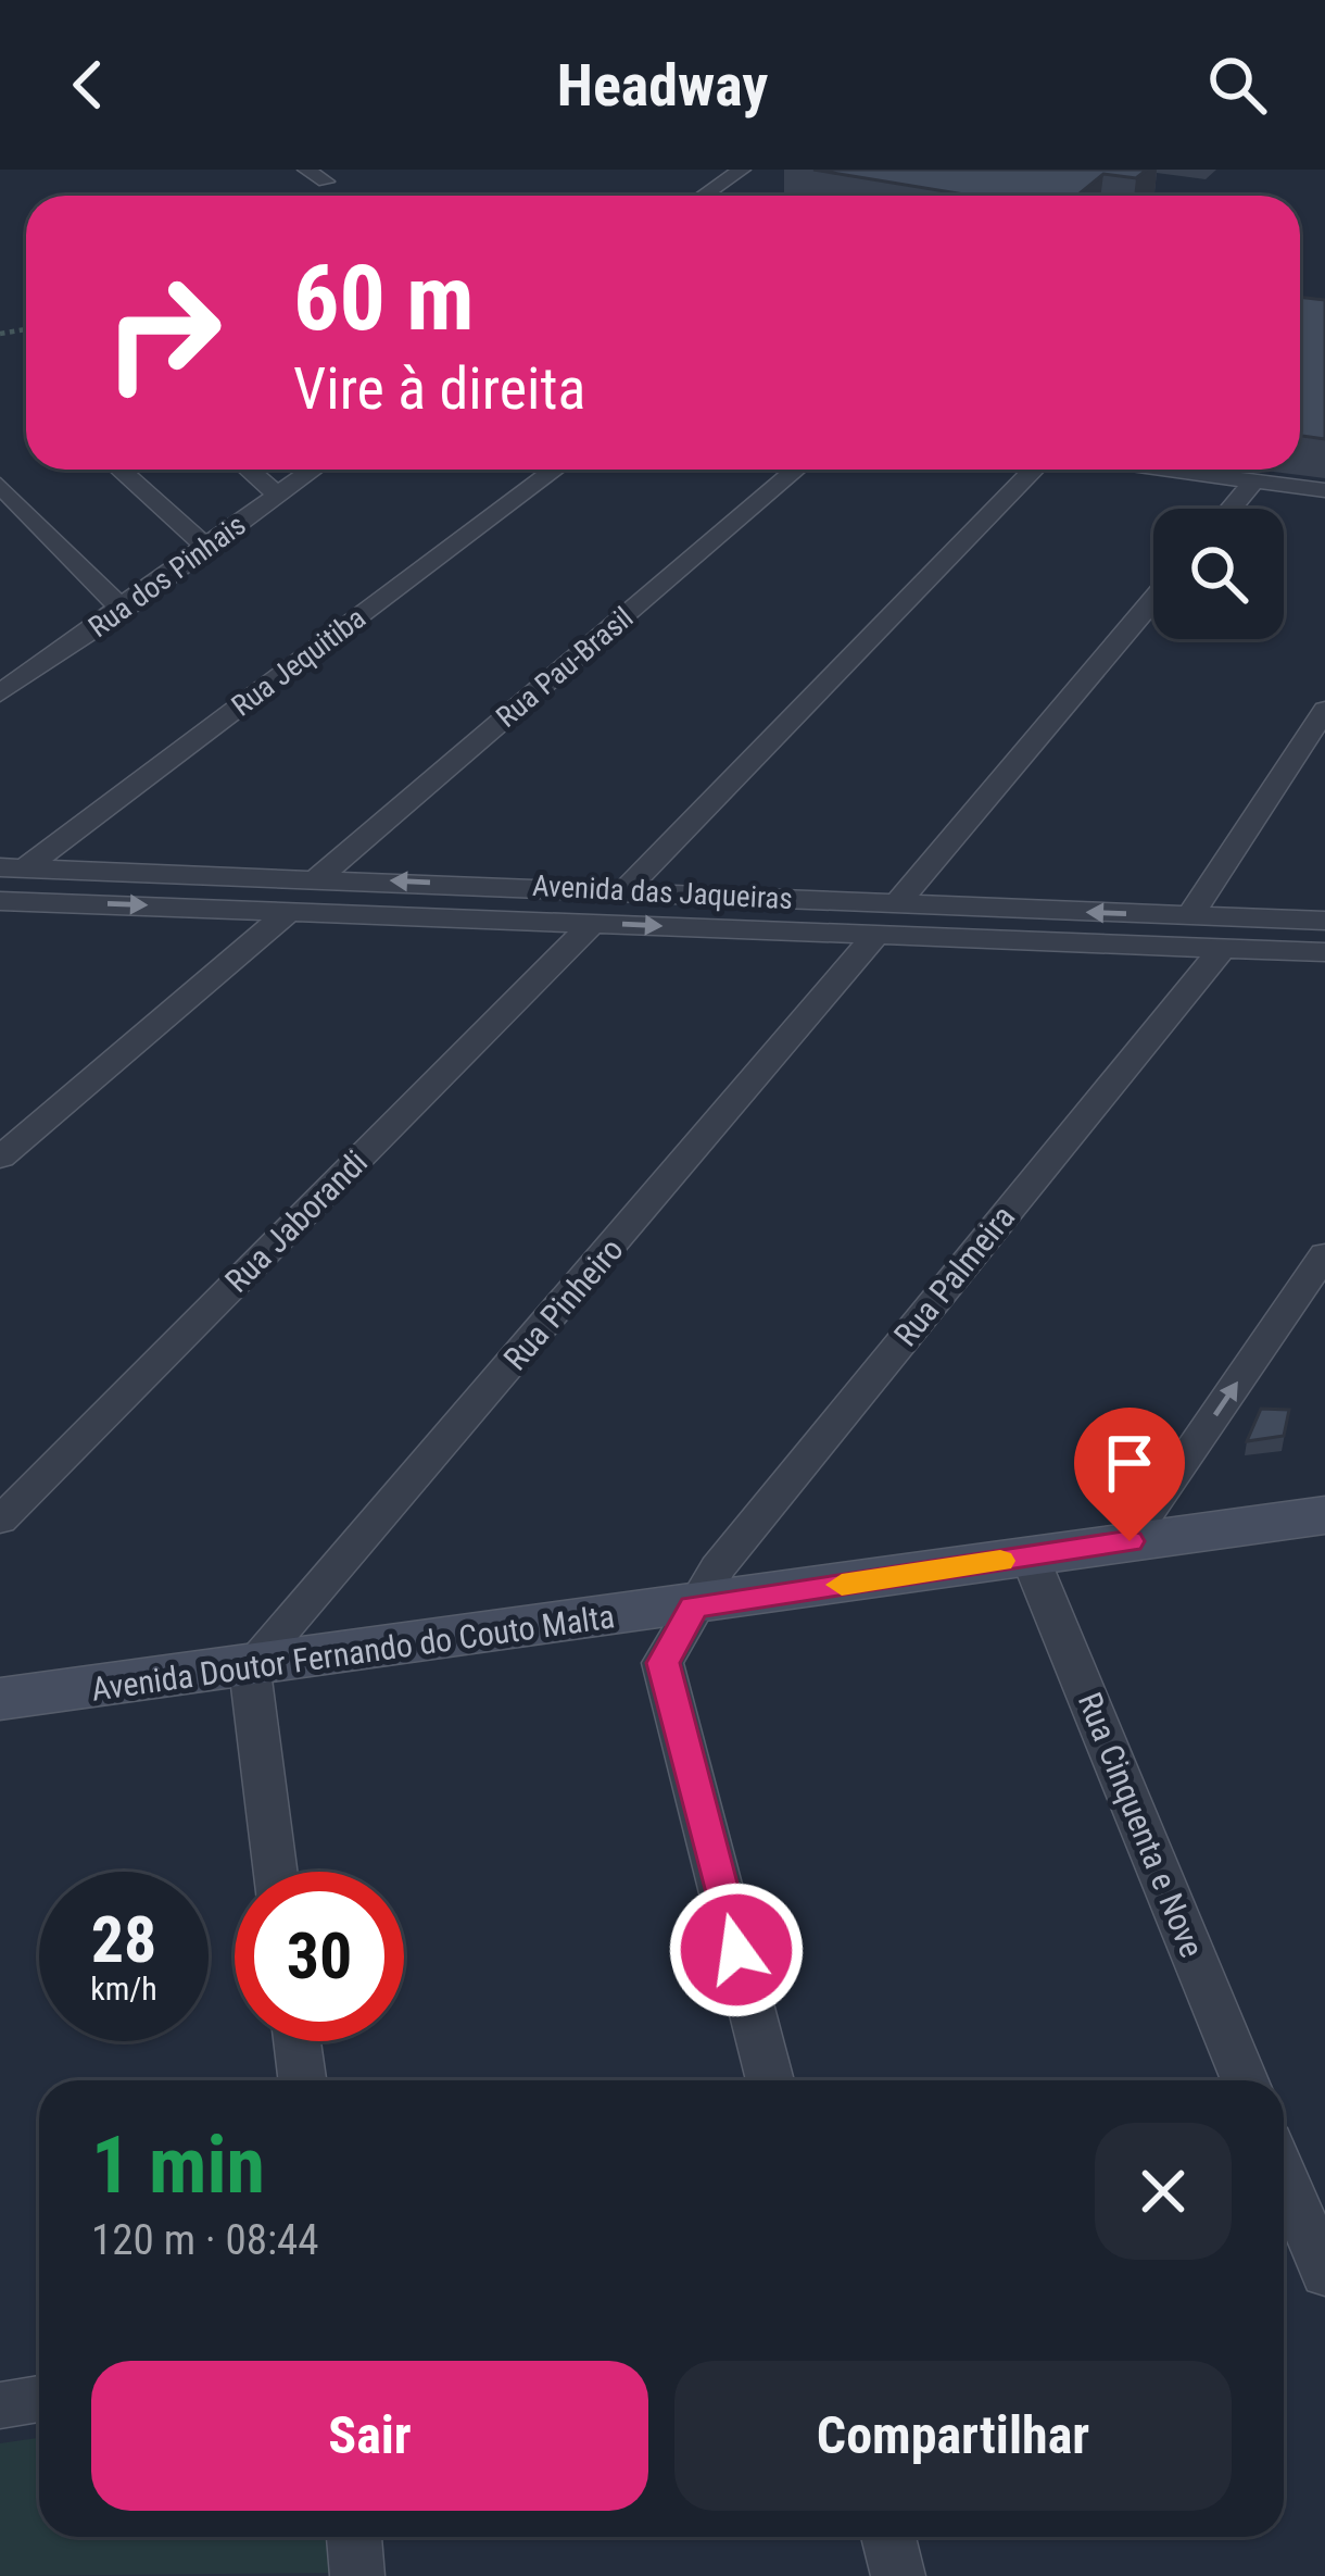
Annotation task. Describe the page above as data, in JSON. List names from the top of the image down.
{
  "streets": {
    "street": [
      "Rua dos Pinhais",
      "Rua Jequitiba",
      "Rua Pau-Brasil",
      "Avenida das Jaqueiras",
      "Rua Jaborandi",
      "Rua Palmeira",
      "Rua Pinheiro",
      "Avenida Doutor Fernando do Couto Malta",
      "Rua Cinquenta e Nove"
    ]
  },
  "crossings": [
    ["Rua Jequitiba", "Avenida das Jaqueiras"],
    ["Rua Pau-Brasil", "Avenida das Jaqueiras"],
    ["Avenida das Jaqueiras", "Rua Jaborandi"],
    ["Avenida das Jaqueiras", "Rua Palmeira"],
    ["Avenida das Jaqueiras", "Rua Pinheiro"],
    ["Rua Palmeira", "Avenida Doutor Fernando do Couto Malta"],
    ["Rua Pinheiro", "Avenida Doutor Fernando do Couto Malta"],
    ["Avenida Doutor Fernando do Couto Malta", "Rua Cinquenta e Nove"]
  ],
  "page": {
    "header": "Headway",
    "turn": ["60 m", "Vire à direita"],
    "speed": "28 km/h",
    "limit": "30",
    "heading": ["1 min", "120 m · 08:44"],
    "buttons": ["Sair", "Compartilhar"]
  }
}
